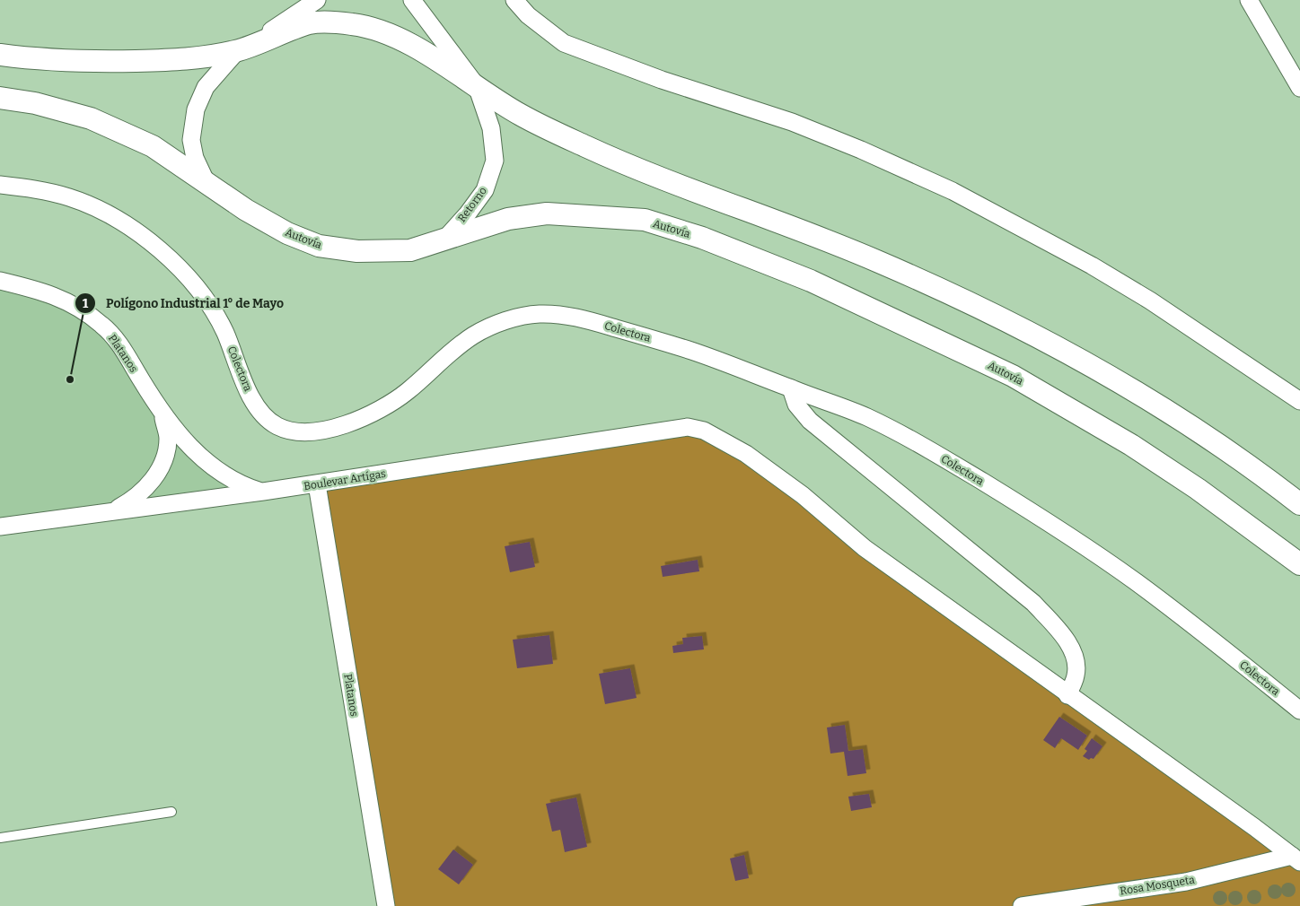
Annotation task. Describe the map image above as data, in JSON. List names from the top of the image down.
{
  "streets": {
    "street": [
      "Retorno",
      "Autovía",
      "Colectora",
      "Platanos",
      "Boulevar Artígas",
      "Rosa Mosqueta"
    ]
  },
  "crossings": [
    ["Retorno", "Autovía"],
    ["Platanos", "Boulevar Artígas"]
  ],
  "places": ["Polígono Industrial 1° de Mayo"]
}
